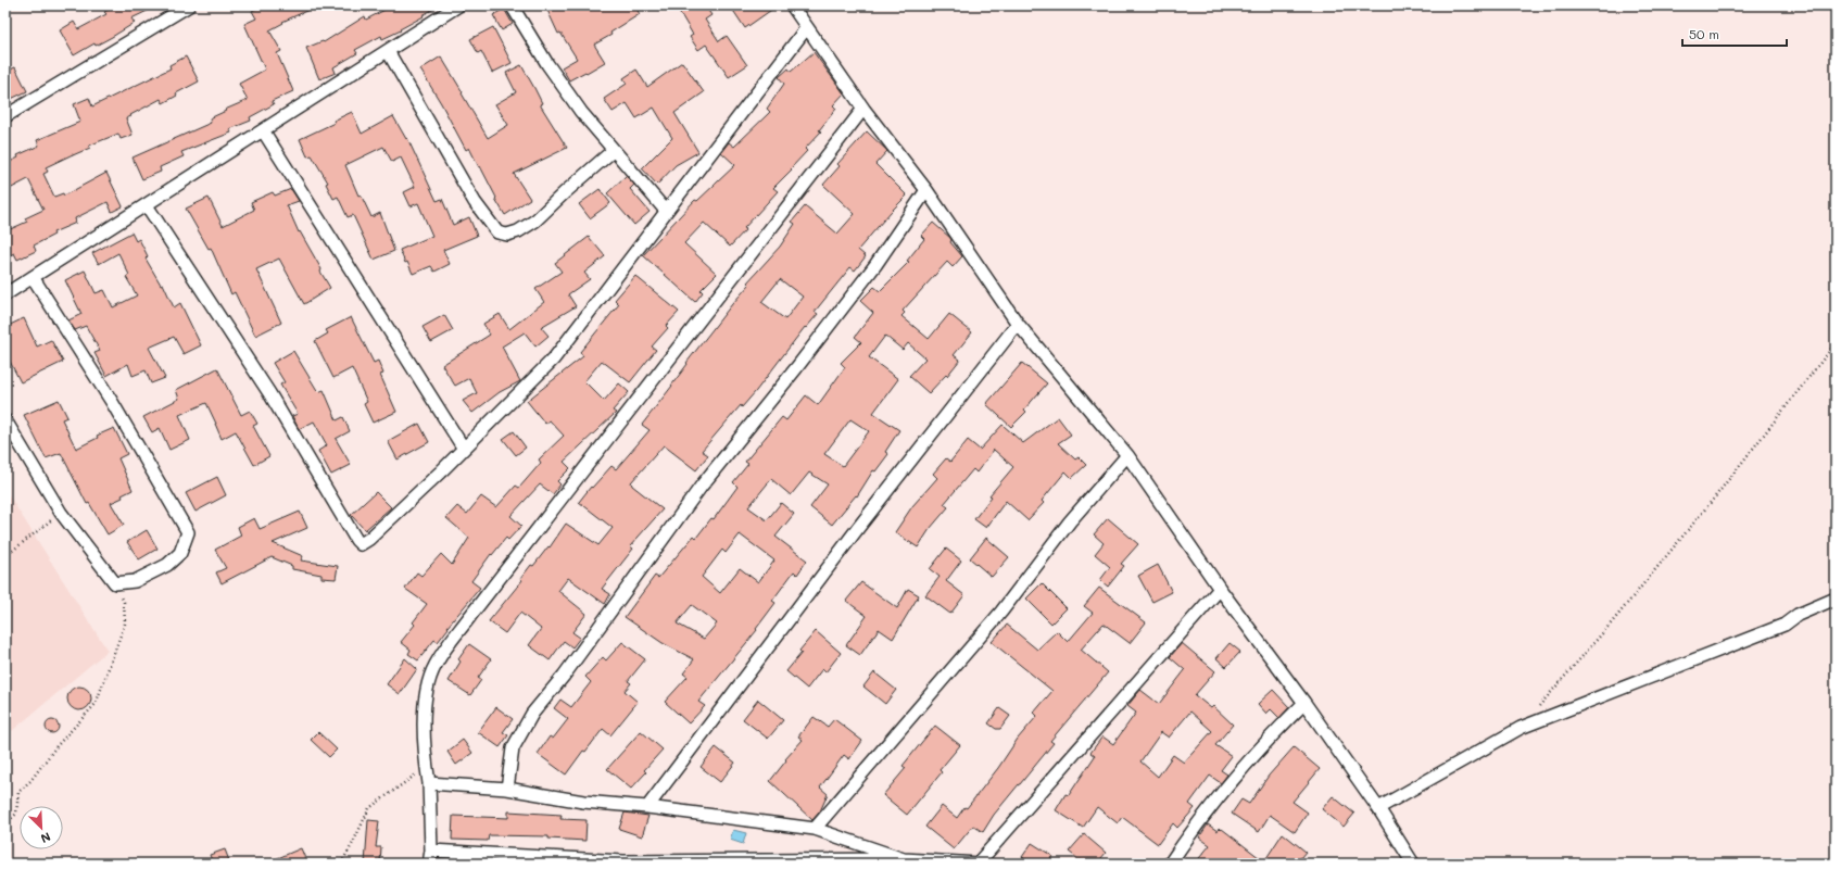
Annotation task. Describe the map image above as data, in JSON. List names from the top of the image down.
{
  "scale_bar": "50 m",
  "north": "bottom right"
}
